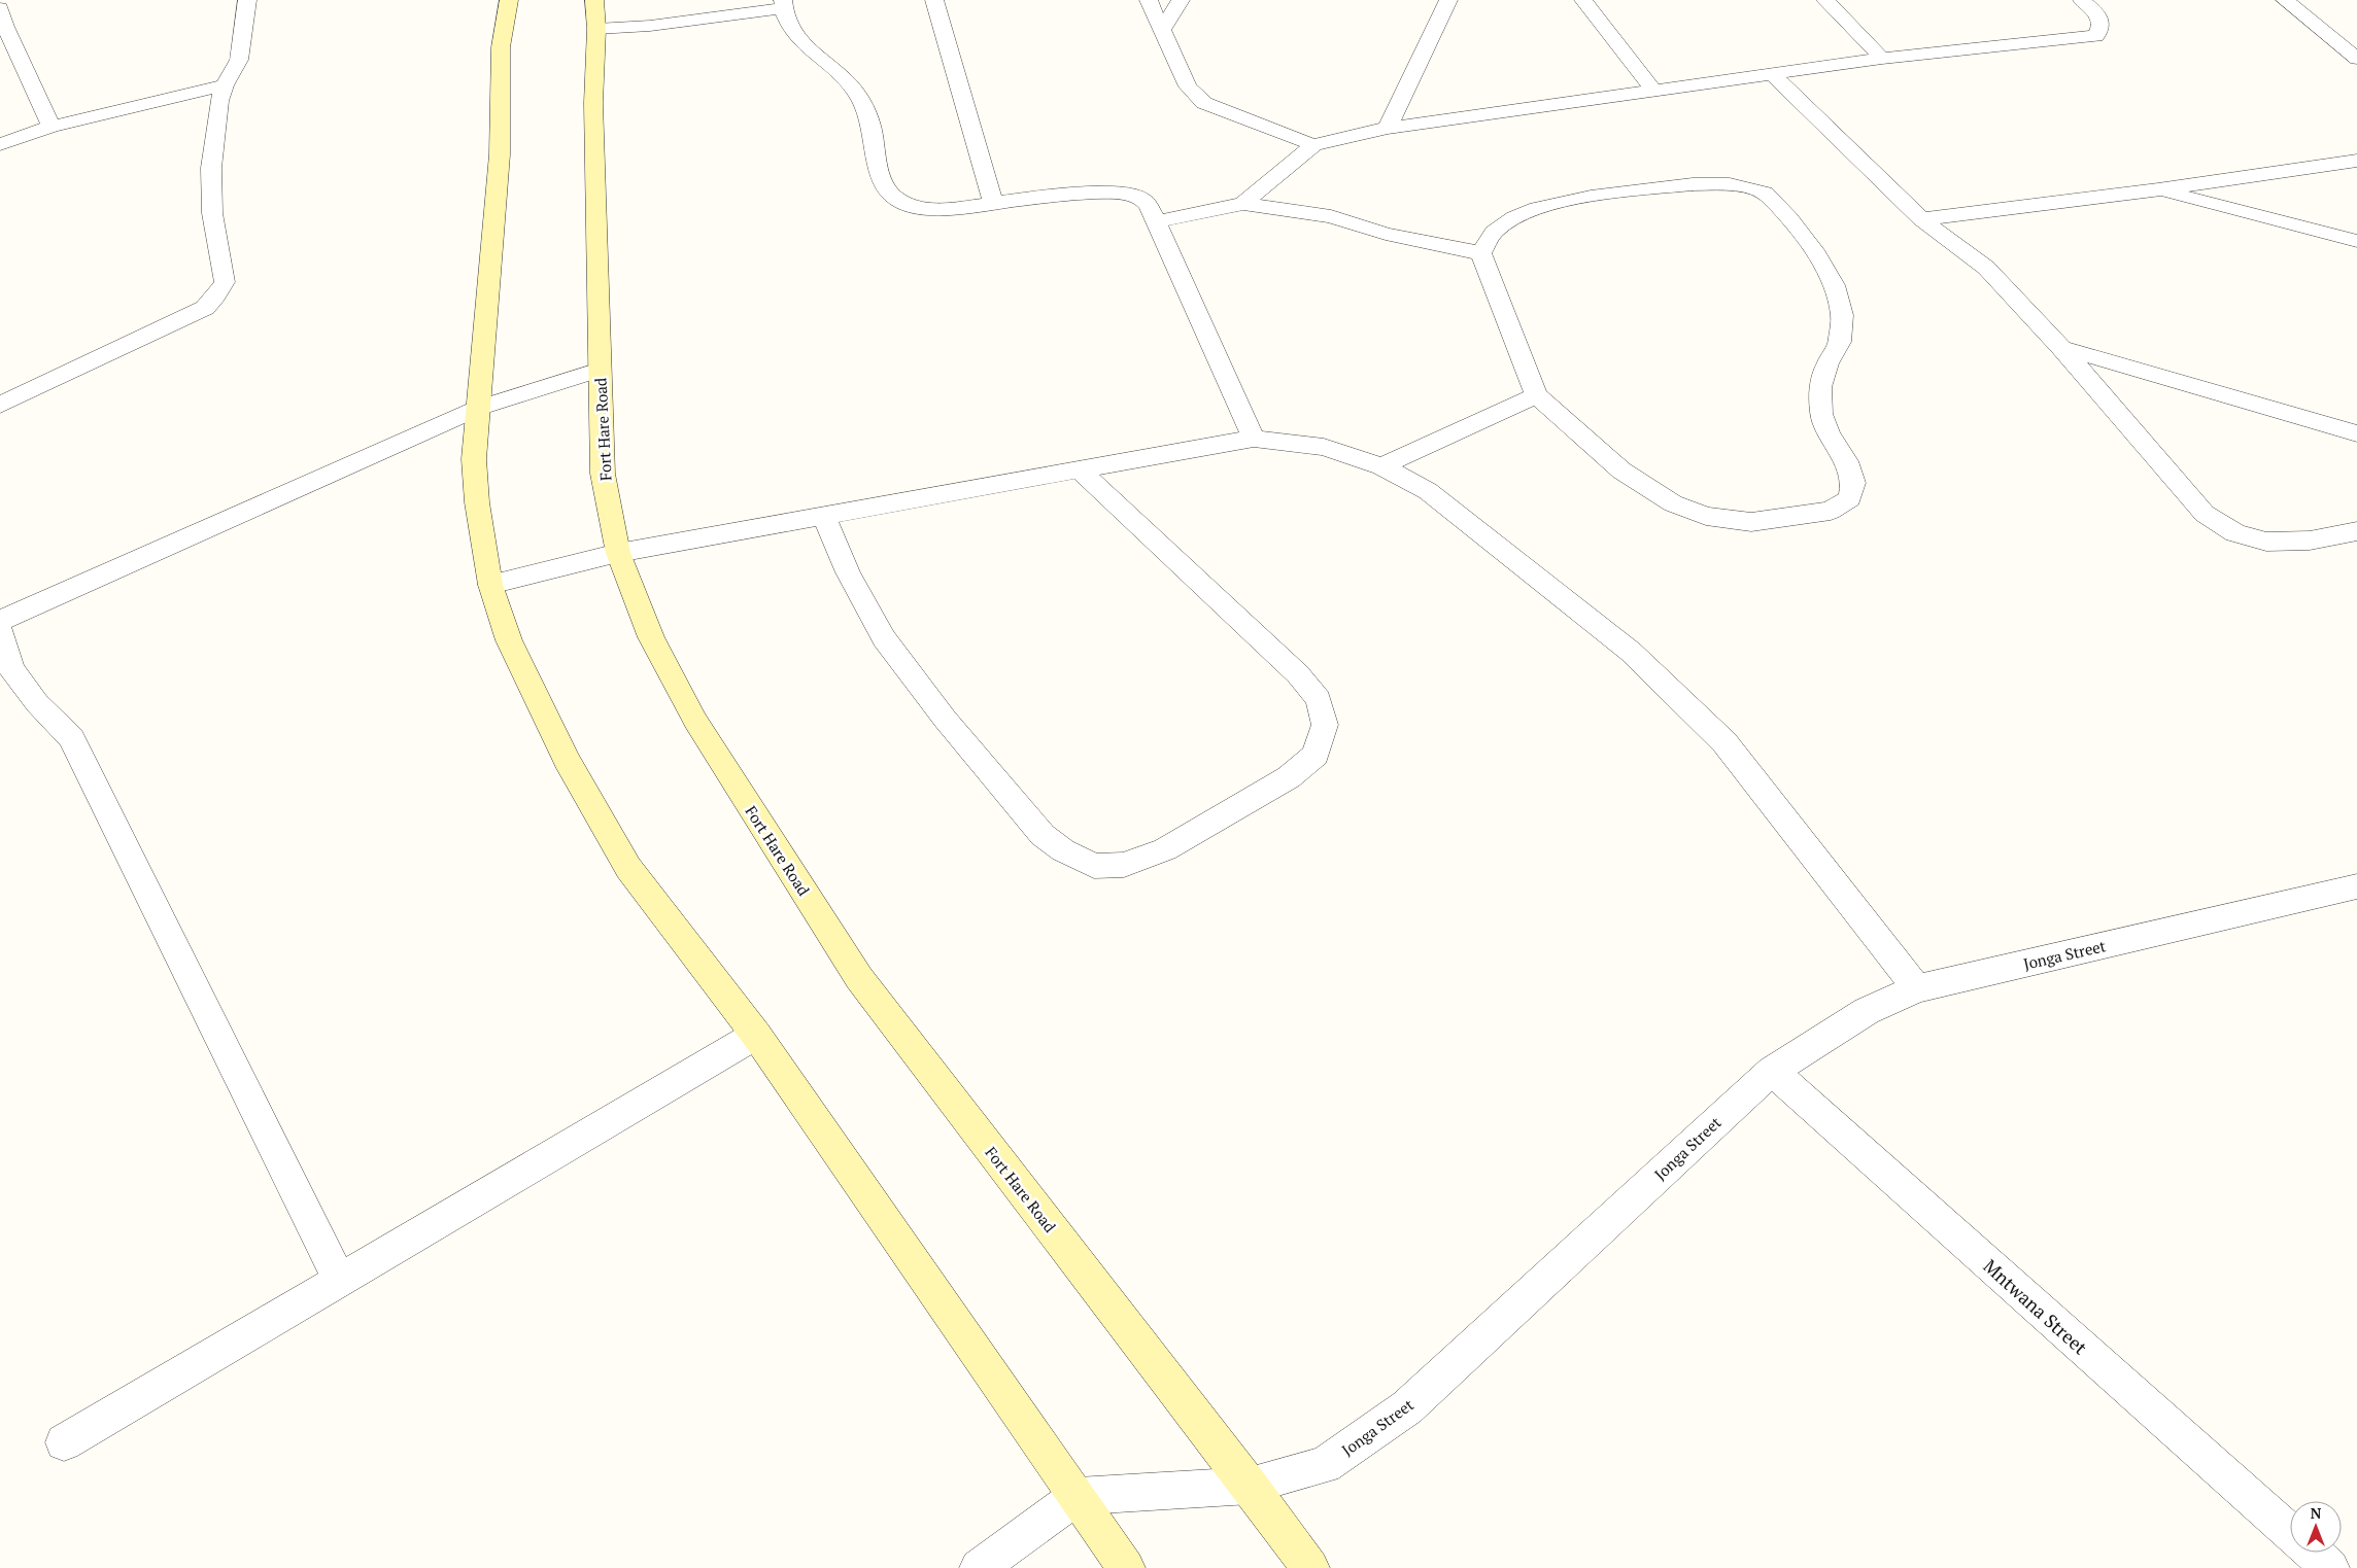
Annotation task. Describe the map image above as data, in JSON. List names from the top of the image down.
{
  "streets": {
    "main road": ["Fort Hare Road"],
    "street": ["Jonga Street", "Mntwana Street"]
  },
  "crossings": [
    ["Fort Hare Road", "Jonga Street"],
    ["Jonga Street", "Mntwana Street"]
  ],
  "north": "top"
}
